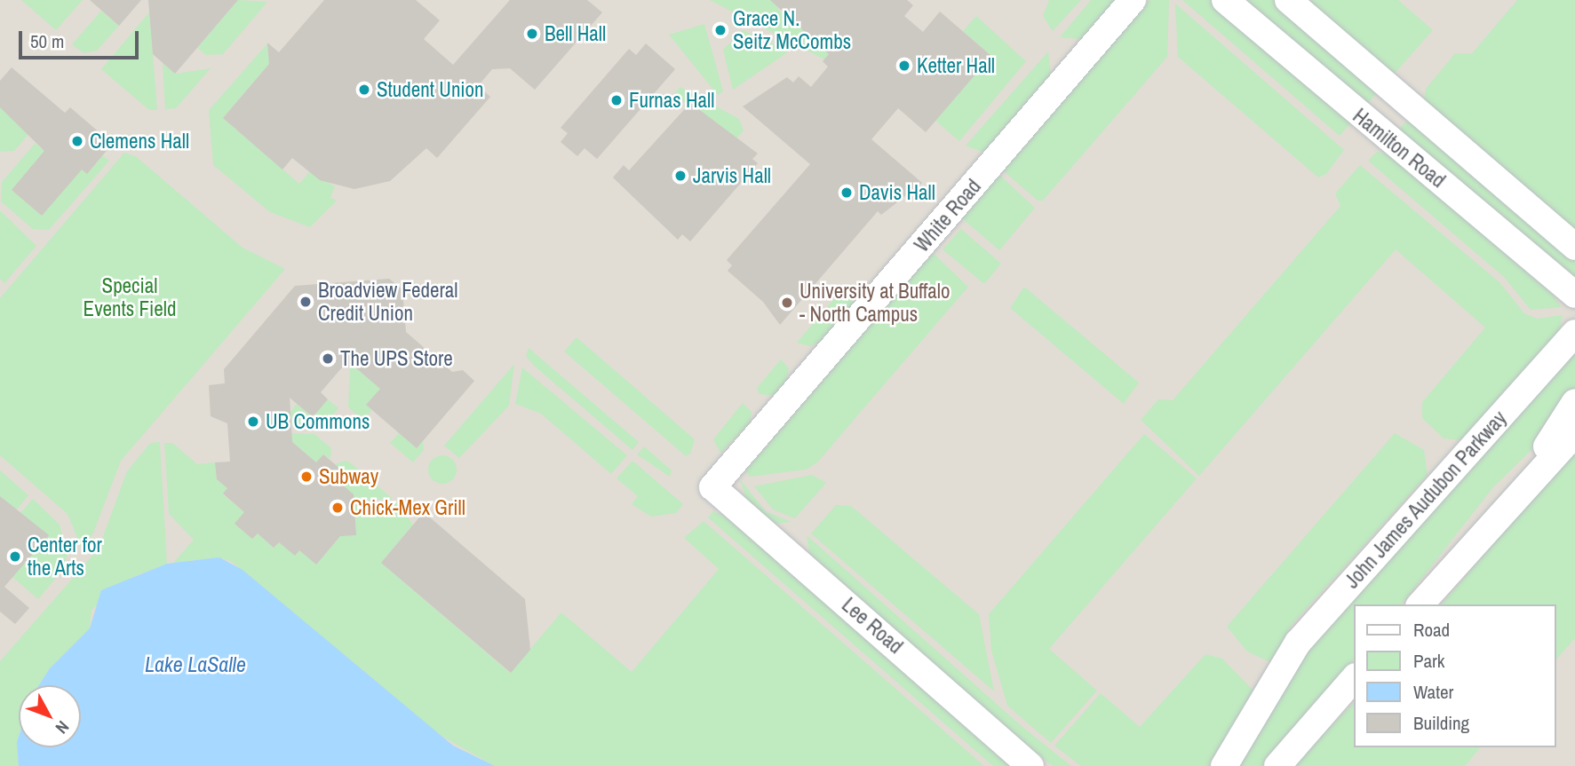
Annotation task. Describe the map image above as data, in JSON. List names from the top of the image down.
{
  "streets": {
    "street": [
      "Hamilton Road",
      "White Road",
      "John James Audubon Parkway",
      "Lee Road"
    ]
  },
  "crossings": [
    ["White Road", "Lee Road"]
  ],
  "water": ["Lake LaSalle"],
  "parks": ["Special Events Field"],
  "places": [
    "Grace N. Seitz McCombs",
    "Bell Hall",
    "Ketter Hall",
    "Student Union",
    "Furnas Hall",
    "Clemens Hall",
    "Jarvis Hall",
    "Davis Hall",
    "Broadview Federal Credit Union",
    "University at Buffalo - North Campus",
    "The UPS Store",
    "UB Commons",
    "Subway",
    "Chick-Mex Grill",
    "Center for the Arts"
  ],
  "legend": [
    "Road",
    "Park",
    "Water",
    "Building"
  ],
  "scale_bar": "50 m",
  "north": "bottom right"
}
